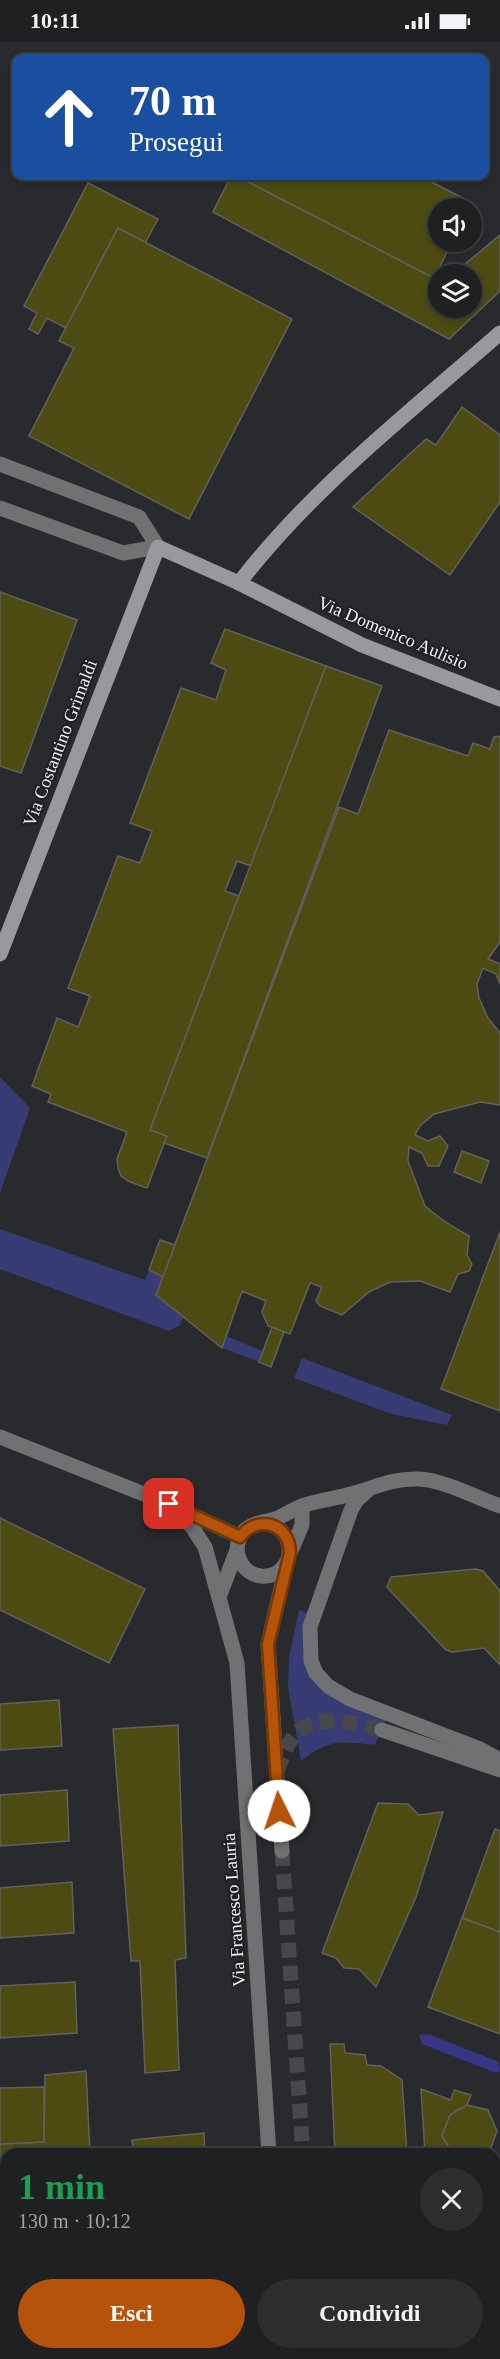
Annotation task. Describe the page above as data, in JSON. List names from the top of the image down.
{
  "streets": {
    "main road": ["Via Domenico Aulisio", "Via Costantino Grimaldi"],
    "street": ["Via Francesco Lauria"]
  },
  "crossings": [
    ["Via Domenico Aulisio", "Via Costantino Grimaldi"]
  ],
  "page": {
    "status": "10:11",
    "turn": ["70 m", "Prosegui"],
    "heading": ["1 min", "130 m · 10:12"],
    "buttons": ["Esci", "Condividi"]
  }
}
